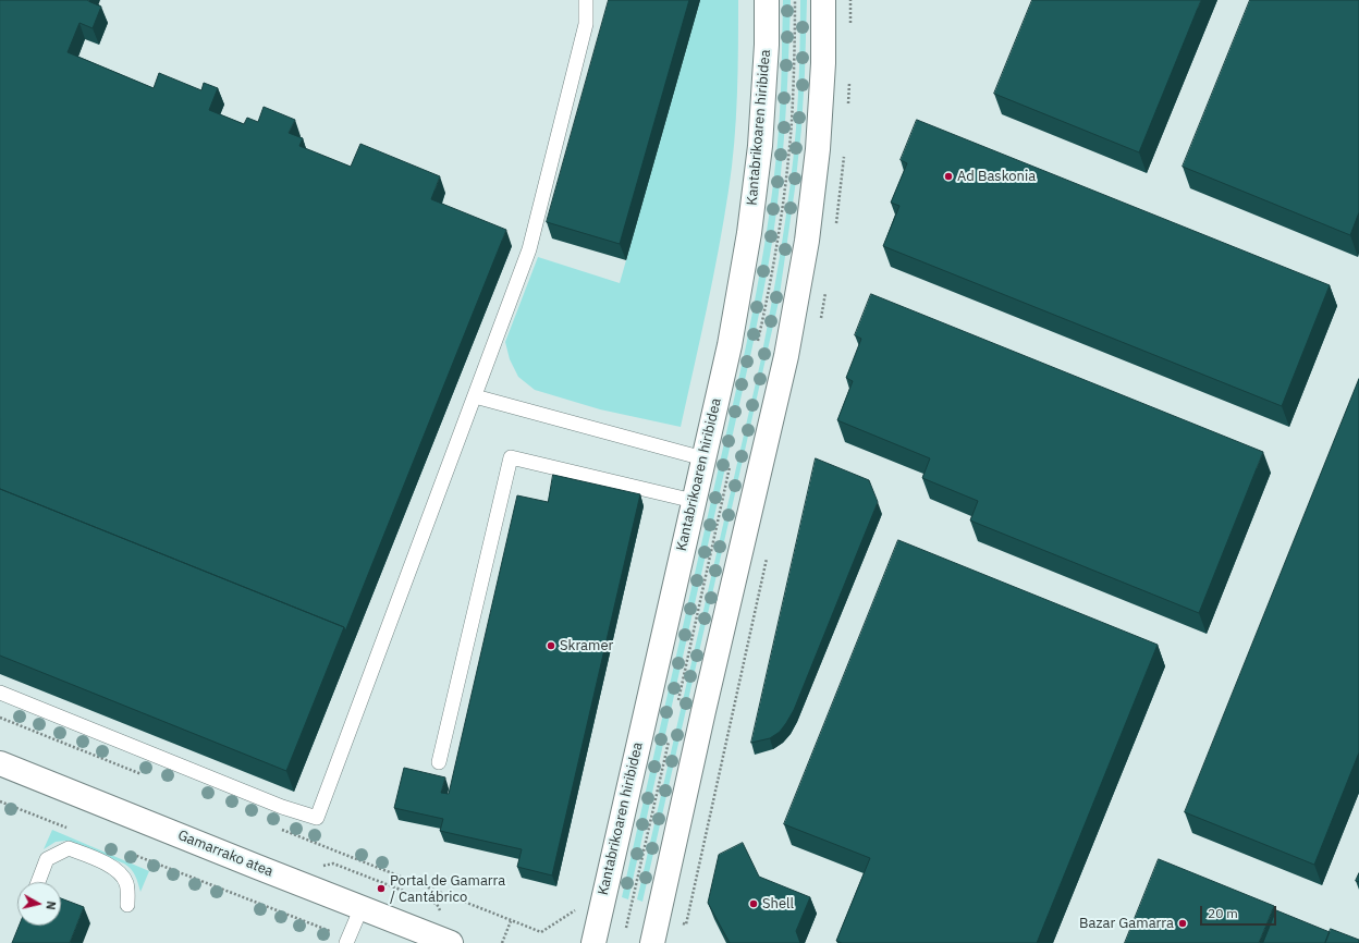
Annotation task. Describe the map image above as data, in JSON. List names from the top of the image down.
{
  "streets": {
    "main road": ["Kantabrikoaren hiribidea", "Gamarrako atea"]
  },
  "places": [
    "Ad Baskonia",
    "Skramer",
    "Portal de Gamarra / Cantábrico",
    "Shell",
    "Bazar Gamarra"
  ],
  "scale_bar": "20 m",
  "north": "right"
}
